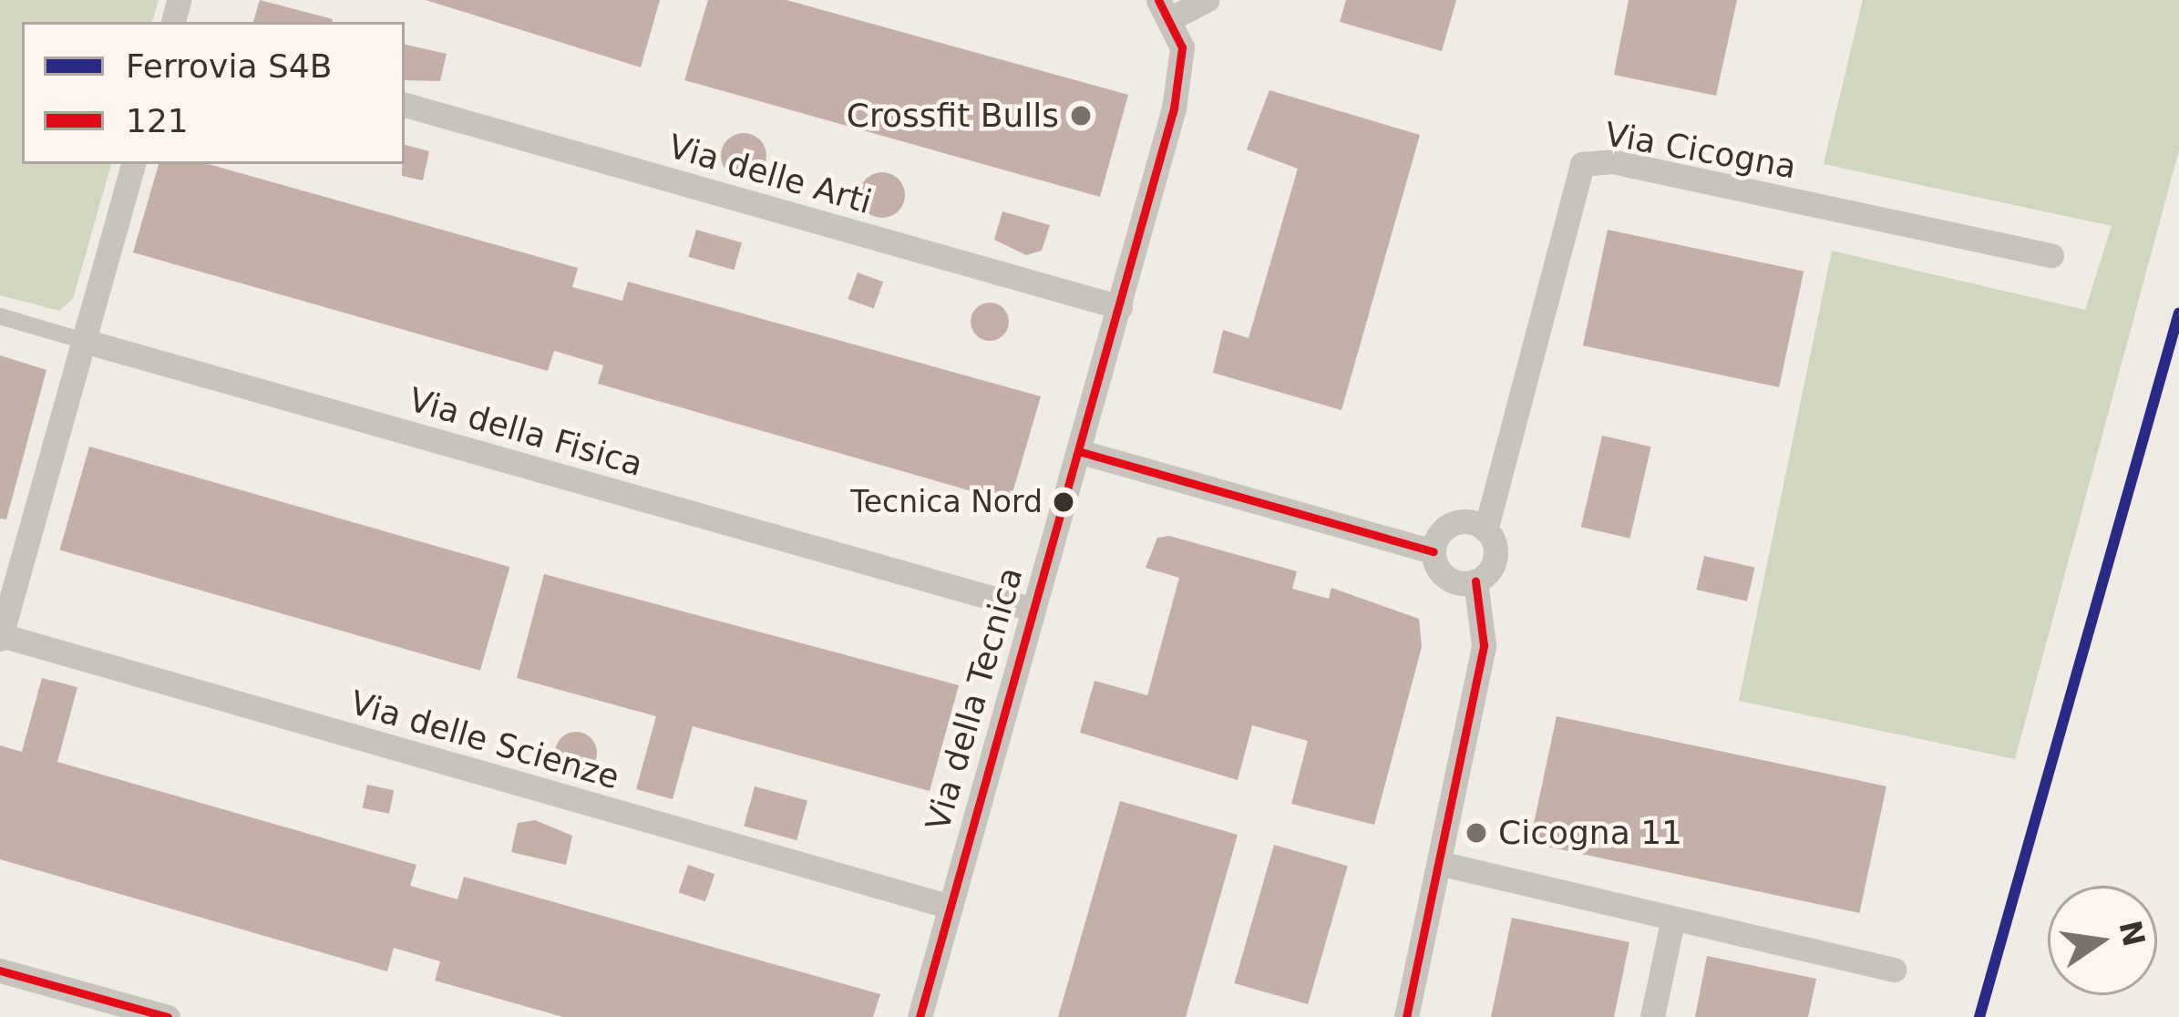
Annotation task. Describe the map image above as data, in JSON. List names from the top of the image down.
{
  "streets": {
    "street": [
      "Via Cicogna",
      "Via delle Arti",
      "Via della Fisica",
      "Via della Tecnica",
      "Via delle Scienze"
    ]
  },
  "crossings": [
    ["Via delle Arti", "Via della Tecnica"],
    ["Via della Fisica", "Via della Tecnica"],
    ["Via della Tecnica", "Via delle Scienze"]
  ],
  "places": ["Crossfit Bulls", "Tecnica Nord", "Cicogna 11"],
  "lines": ["transit line 121", "rail line S4B"],
  "legend": ["Ferrovia S4B", "121"],
  "north": "right"
}
